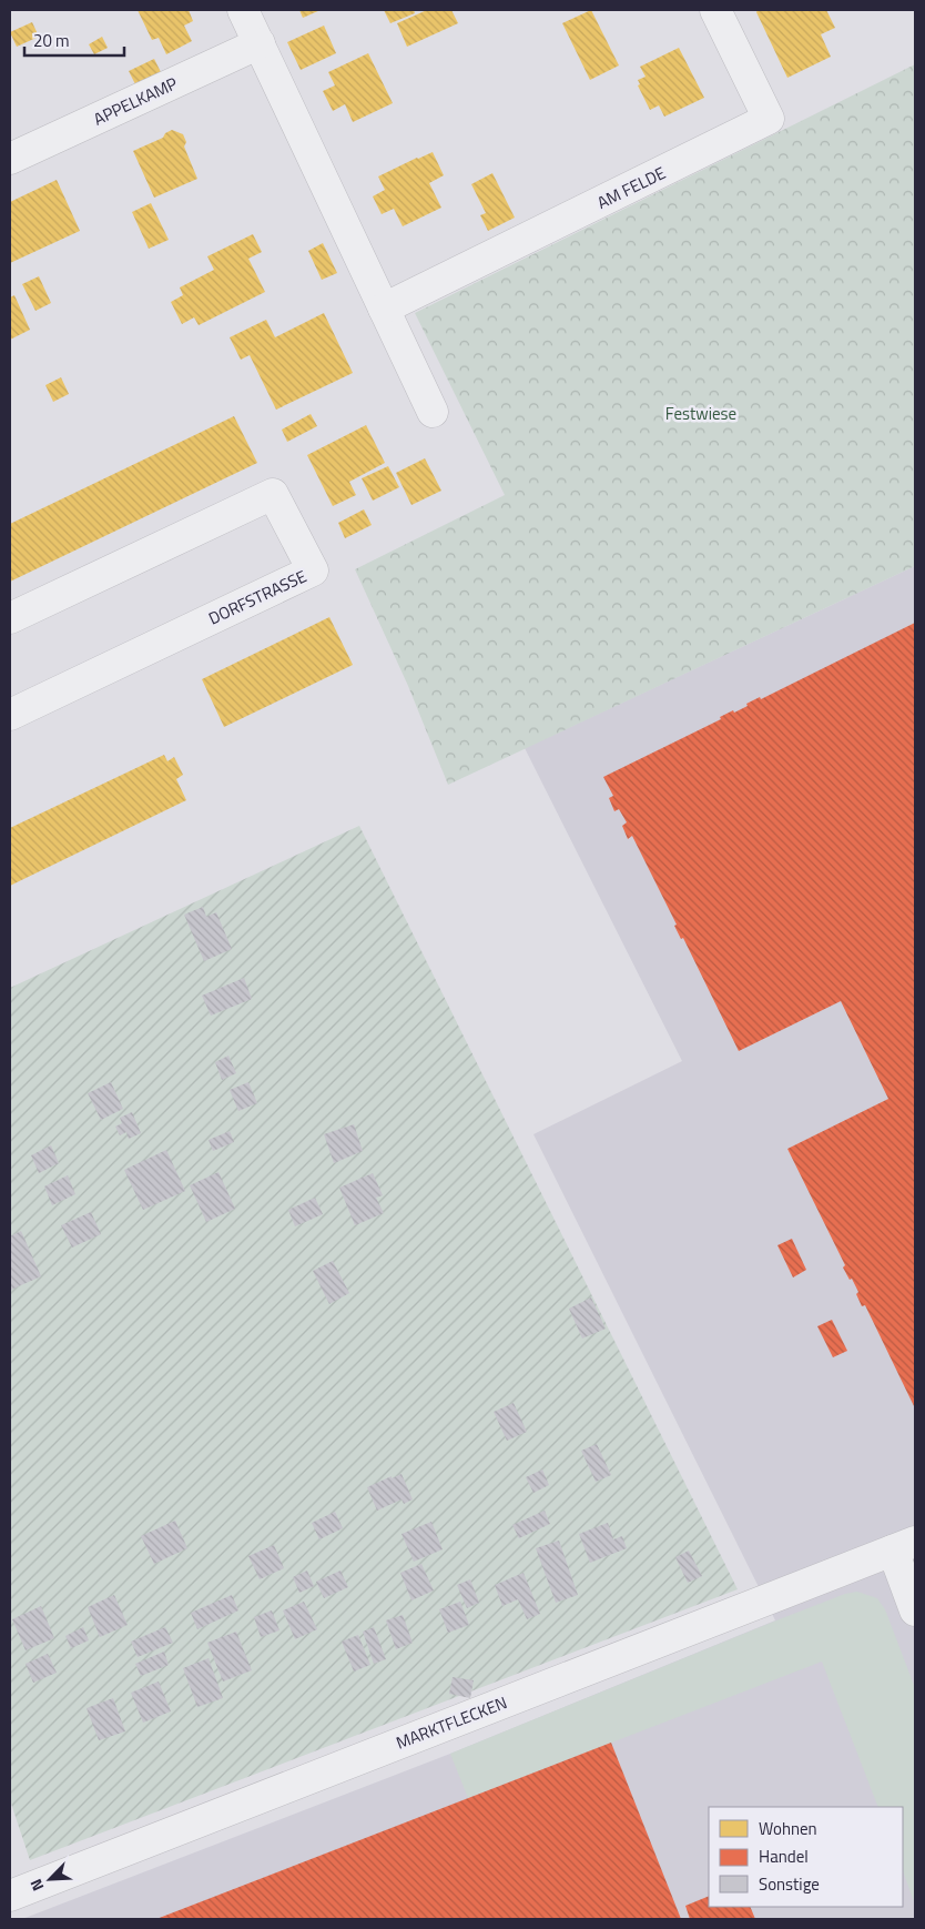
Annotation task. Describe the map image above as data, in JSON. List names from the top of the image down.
{
  "streets": {
    "street": [
      "APPELKAMP",
      "AM FELDE",
      "DORFSTRASSE",
      "MARKTFLECKEN"
    ]
  },
  "parks": ["Festwiese"],
  "legend": ["Wohnen", "Handel", "Sonstige"],
  "scale_bar": "20 m",
  "north": "bottom left"
}
